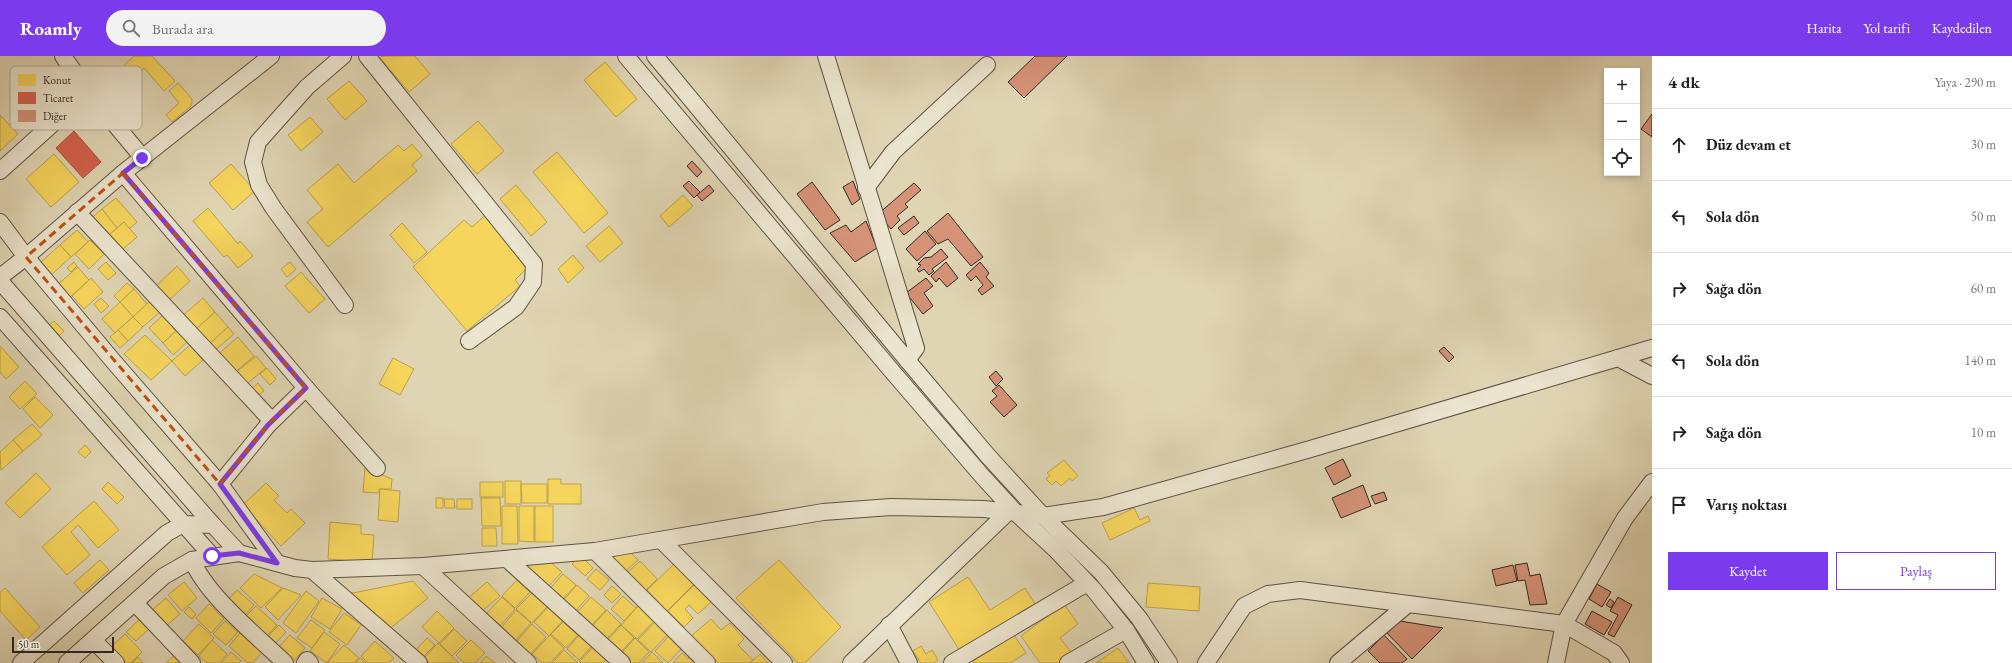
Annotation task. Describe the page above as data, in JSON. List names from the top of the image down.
{
  "legend": ["Konut", "Ticaret", "Diğer"],
  "scale_bar": "50 m",
  "page": {
    "header": "Roamly",
    "search": "Burada ara",
    "nav": ["Harita", "Yol tarifi", "Kaydedilen"],
    "heading": ["4 dk", "Yaya · 290 m"],
    "map_buttons": ["+", "−"],
    "list": [
      ["Düz devam et", "30 m"],
      ["Sola dön", "50 m"],
      ["Sağa dön", "60 m"],
      ["Sola dön", "140 m"],
      ["Sağa dön", "10 m"],
      "Varış noktası"
    ],
    "buttons": ["Kaydet", "Paylaş"],
    "scale": "50 m"
  }
}
